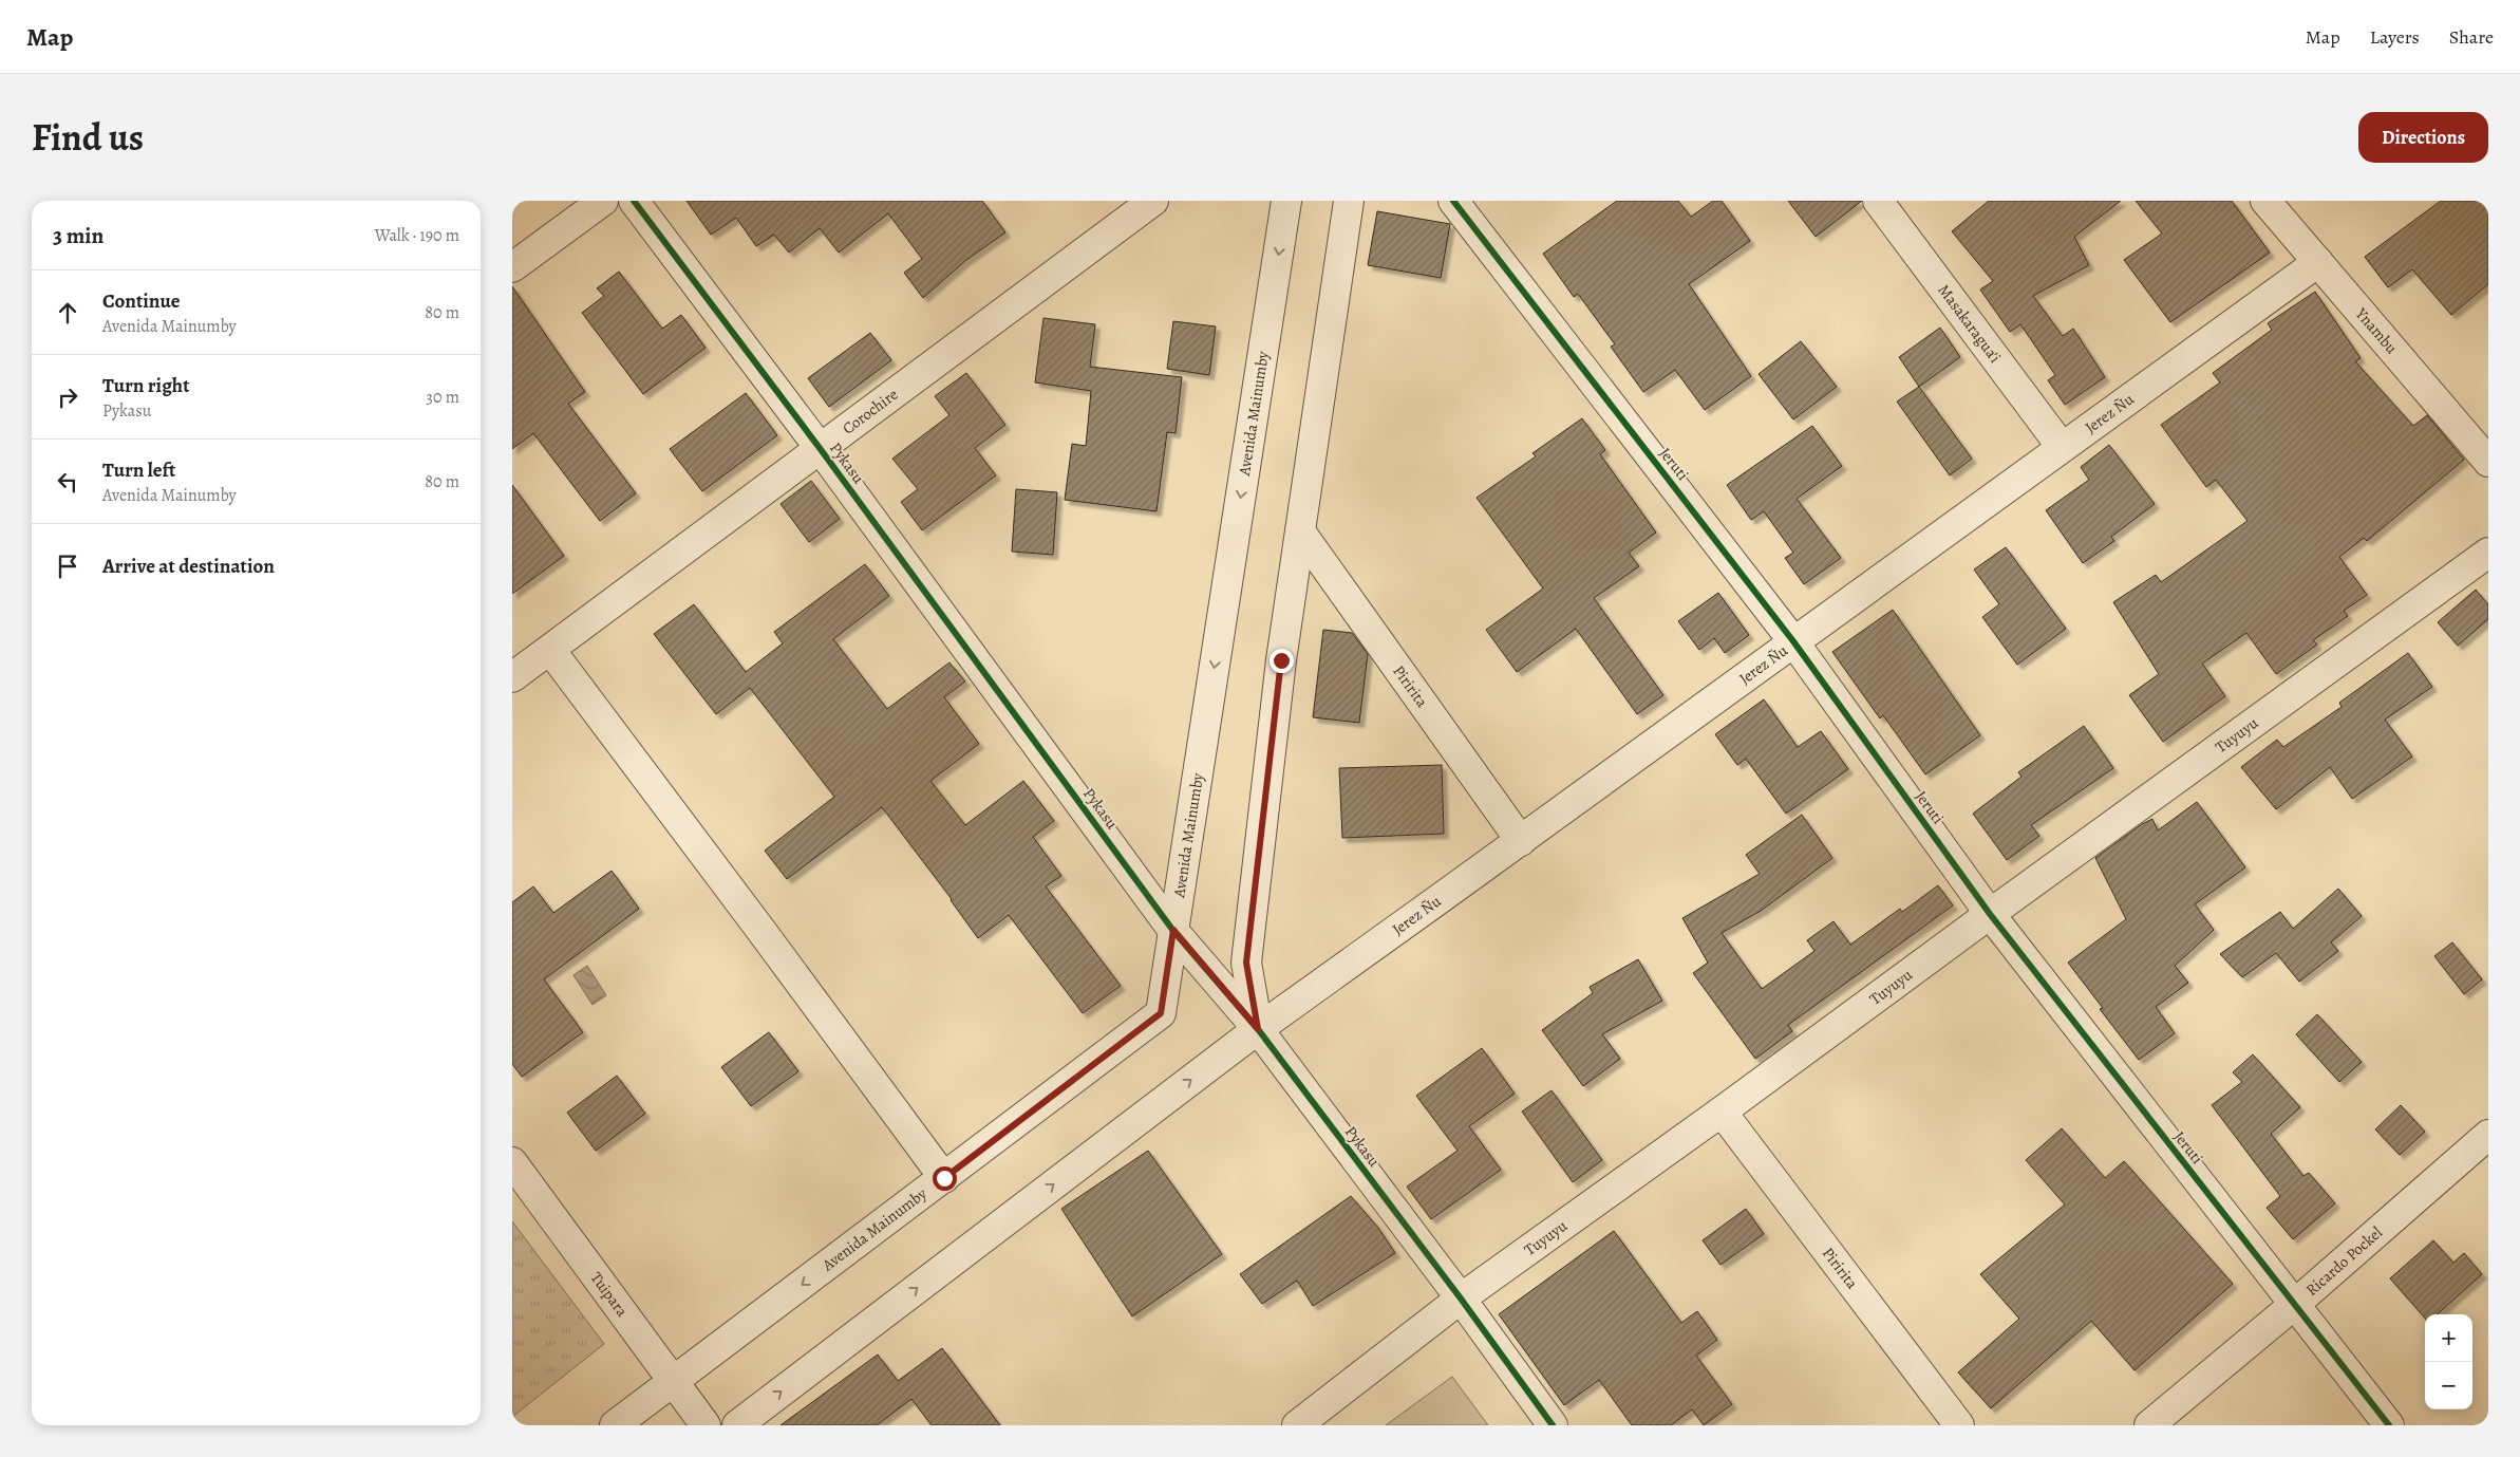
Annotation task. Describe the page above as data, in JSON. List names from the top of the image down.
{
  "streets": {
    "street": [
      "Masakaragua'i",
      "Ynambu",
      "Corochire",
      "Avenida Mainumby",
      "Jerez Ñu",
      "Pykasu",
      "Jeruti",
      "Piririta",
      "Tuyuyu",
      "Ricardo Pockel",
      "Tuipara"
    ]
  },
  "crossings": [
    ["Masakaragua'i", "Jerez Ñu"],
    ["Ynambu", "Jerez Ñu"],
    ["Corochire", "Pykasu"],
    ["Avenida Mainumby", "Pykasu"],
    ["Avenida Mainumby", "Tuipara"],
    ["Jerez Ñu", "Pykasu"],
    ["Jerez Ñu", "Jeruti"],
    ["Jerez Ñu", "Piririta"],
    ["Pykasu", "Tuyuyu"],
    ["Jeruti", "Tuyuyu"],
    ["Jeruti", "Ricardo Pockel"],
    ["Piririta", "Tuyuyu"]
  ],
  "page": {
    "header": "Map",
    "nav": ["Map", "Layers", "Share"],
    "title": "Find us",
    "buttons": "Directions",
    "heading": ["3 min", "Walk · 190 m"],
    "list": [
      ["Continue", "Avenida Mainumby", "80 m"],
      ["Turn right", "Pykasu", "30 m"],
      ["Turn left", "Avenida Mainumby", "80 m"],
      "Arrive at destination"
    ],
    "map_buttons": ["+", "−"]
  }
}
